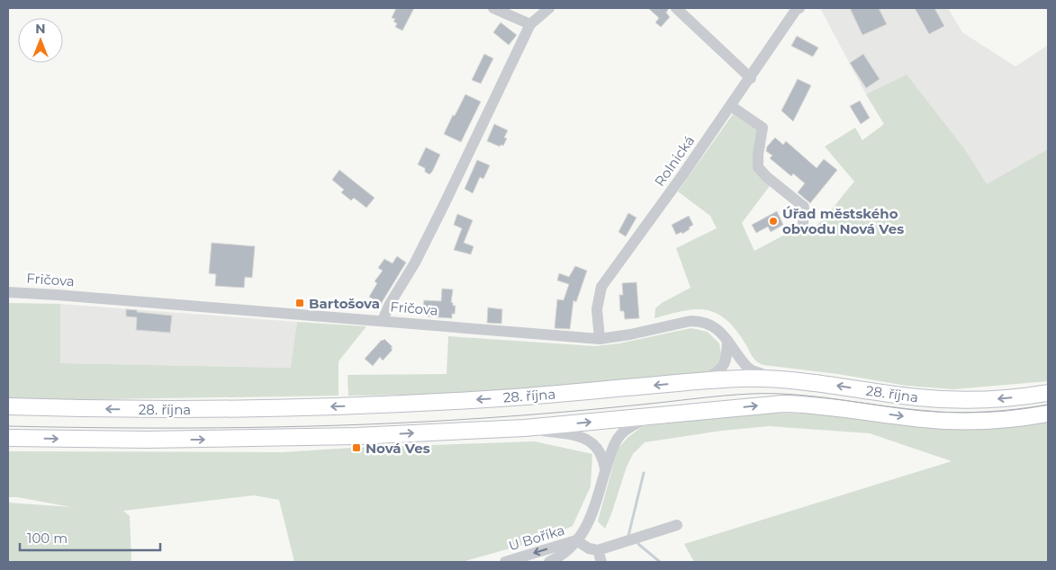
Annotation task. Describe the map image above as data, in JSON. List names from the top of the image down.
{
  "streets": {
    "main road": ["28. října"],
    "street": ["Rolnická", "Fričova", "U Boříka"]
  },
  "crossings": [
    ["Rolnická", "Fričova"],
    ["Fričova", "28. října"],
    ["28. října", "U Boříka"]
  ],
  "places": {
    "other": ["Úřad městského obvodu Nová Ves"],
    "transit": ["Bartošova", "Nová Ves"]
  },
  "scale_bar": "100 m",
  "north": "top"
}
